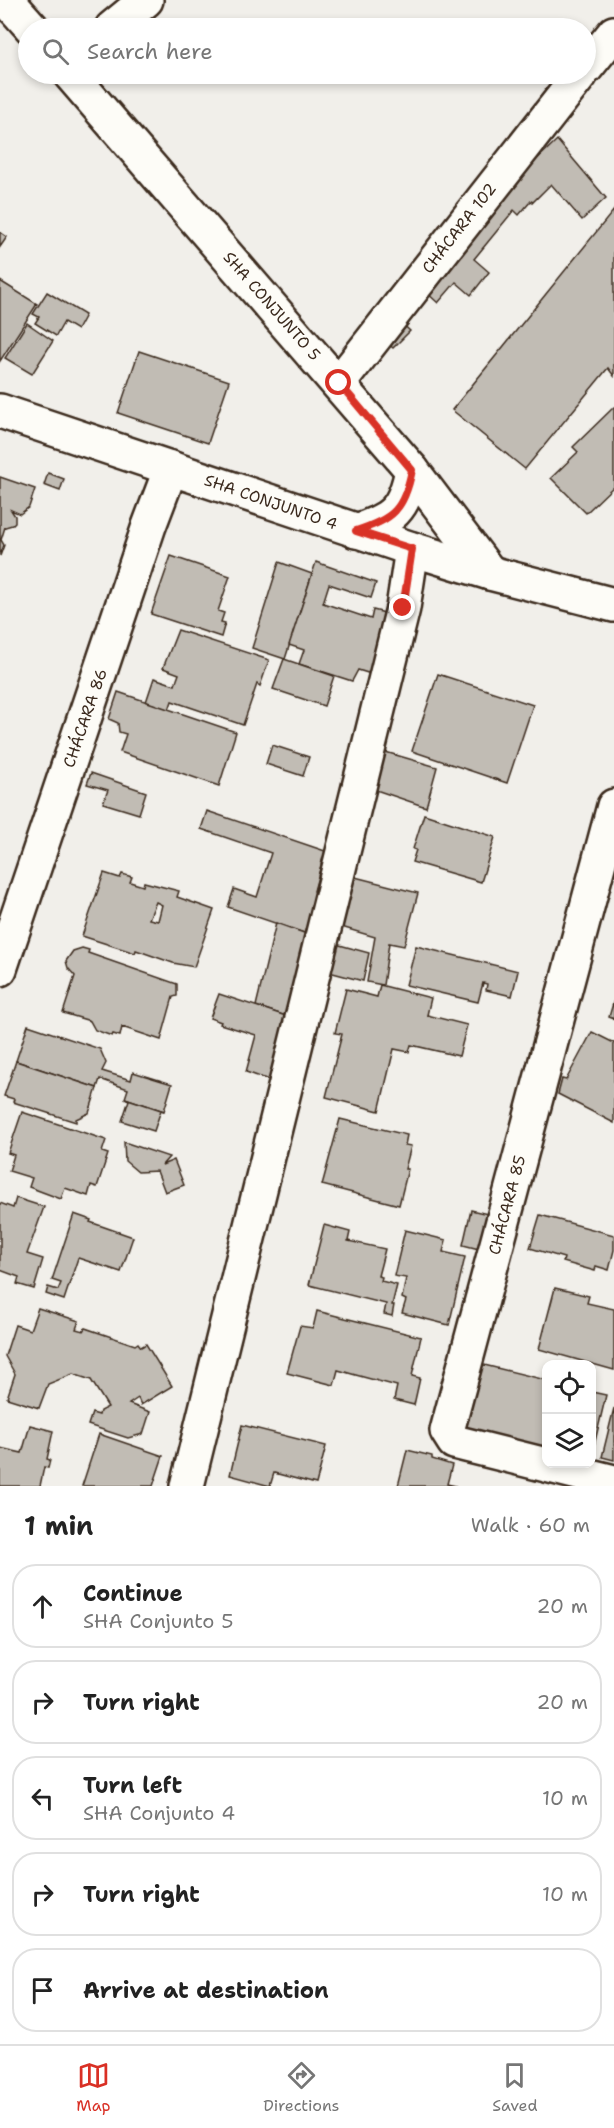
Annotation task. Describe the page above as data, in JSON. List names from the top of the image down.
{
  "streets": {
    "street": [
      "CHÁCARA 102",
      "SHA CONJUNTO 5",
      "SHA CONJUNTO 4",
      "CHÁCARA 86",
      "CHÁCARA 85"
    ]
  },
  "crossings": [
    ["CHÁCARA 102", "SHA CONJUNTO 5"],
    ["SHA CONJUNTO 5", "SHA CONJUNTO 4"],
    ["SHA CONJUNTO 4", "CHÁCARA 86"]
  ],
  "page": {
    "search": "Search here",
    "heading": ["1 min", "Walk · 60 m"],
    "list": [
      ["Continue", "SHA Conjunto 5", "20 m"],
      ["Turn right", "20 m"],
      ["Turn left", "SHA Conjunto 4", "10 m"],
      ["Turn right", "10 m"],
      "Arrive at destination"
    ],
    "nav": ["Map", "Directions", "Saved"]
  }
}
